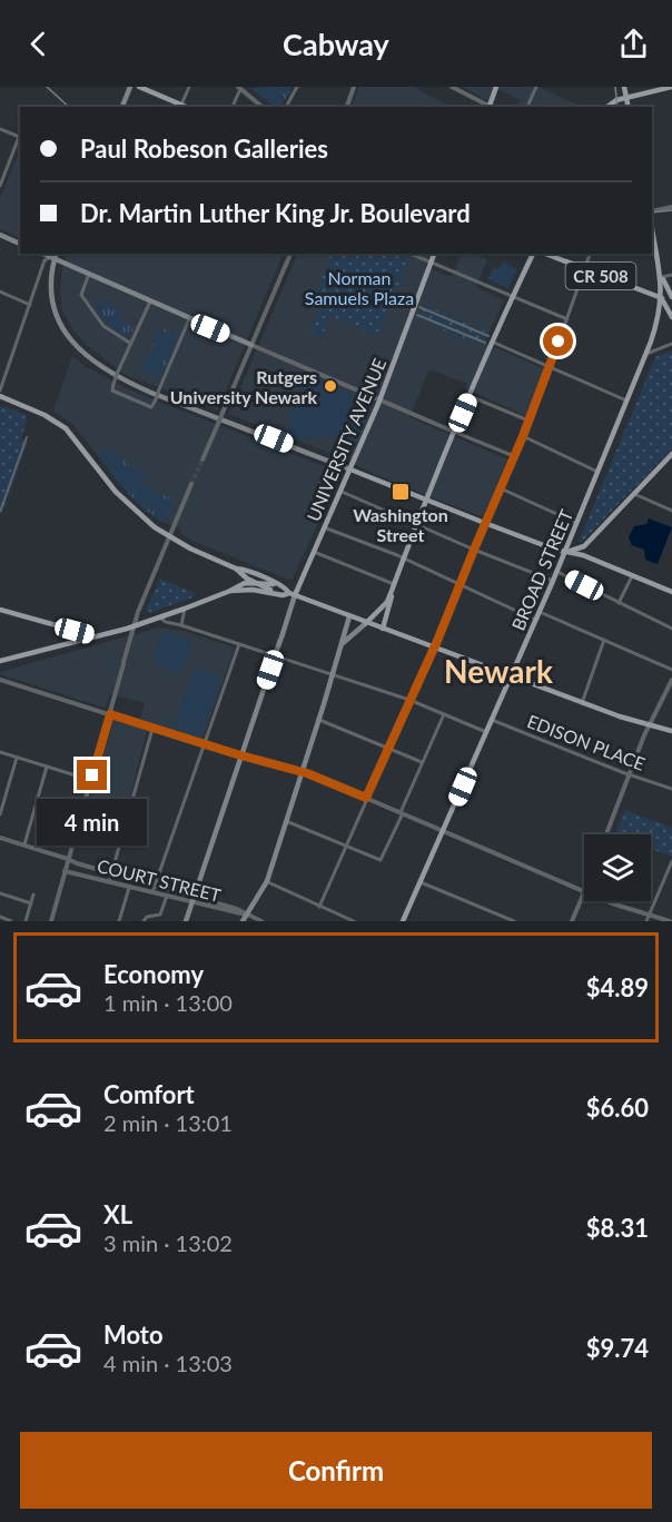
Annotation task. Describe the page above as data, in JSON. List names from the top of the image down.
{
  "streets": {
    "main road": ["CR 508", "UNIVERSITY AVENUE", "BROAD STREET"],
    "street": ["EDISON PLACE", "COURT STREET"]
  },
  "crossings": [
    ["CR 508", "BROAD STREET"],
    ["UNIVERSITY AVENUE", "COURT STREET"],
    ["BROAD STREET", "EDISON PLACE"]
  ],
  "districts": ["Newark"],
  "parks": ["Norman Samuels Plaza"],
  "places": {
    "other": ["Rutgers University Newark"],
    "transit": ["Washington Street"]
  },
  "page": {
    "header": "Cabway",
    "banner": ["Paul Robeson Galleries", "Dr. Martin Luther King Jr. Boulevard"],
    "bubble": "4 min",
    "list": [
      {
        "name": "Economy",
        "note": "1 min · 13:00",
        "value": "$4.89"
      },
      {
        "name": "Comfort",
        "note": "2 min · 13:01",
        "value": "$6.60"
      },
      {
        "name": "XL",
        "note": "3 min · 13:02",
        "value": "$8.31"
      },
      {
        "name": "Moto",
        "note": "4 min · 13:03",
        "value": "$9.74"
      }
    ],
    "buttons": "Confirm"
  }
}
